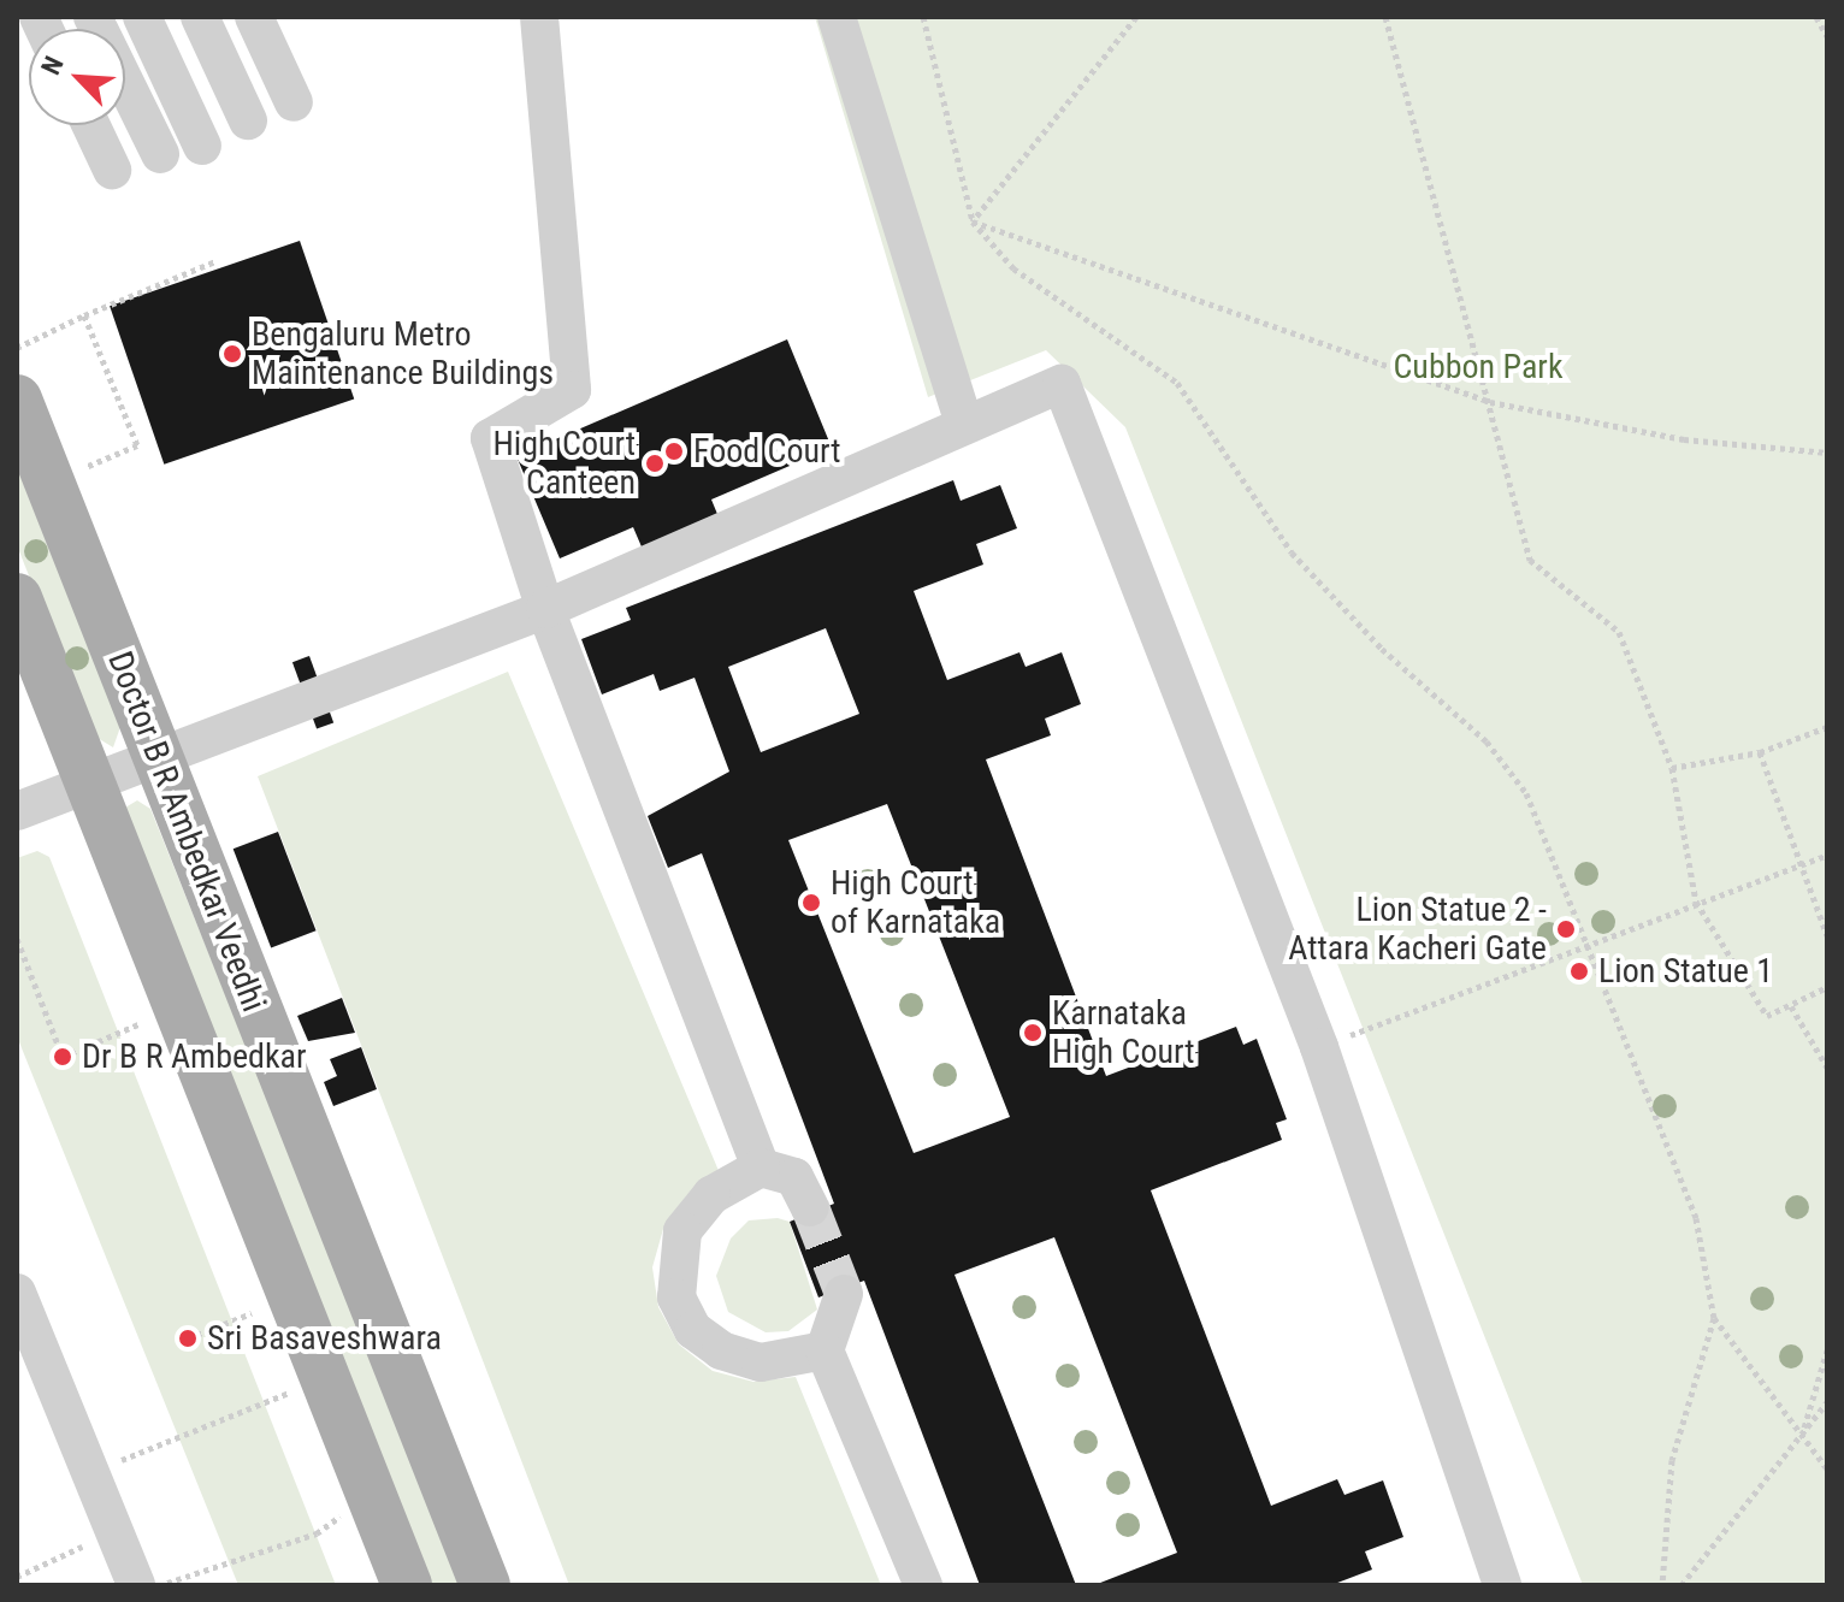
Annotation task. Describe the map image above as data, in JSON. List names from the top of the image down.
{
  "streets": {
    "main road": ["Doctor B R Ambedkar Veedhi"]
  },
  "parks": ["Cubbon Park"],
  "places": [
    "Bengaluru Metro Maintenance Buildings",
    "Food Court",
    "High Court Canteen",
    "High Court of Karnataka",
    "Lion Statue 2 - Attara Kacheri Gate",
    "Lion Statue 1",
    "Karnataka High Court",
    "Dr B R Ambedkar",
    "Sri Basaveshwara"
  ],
  "north": "top left"
}
